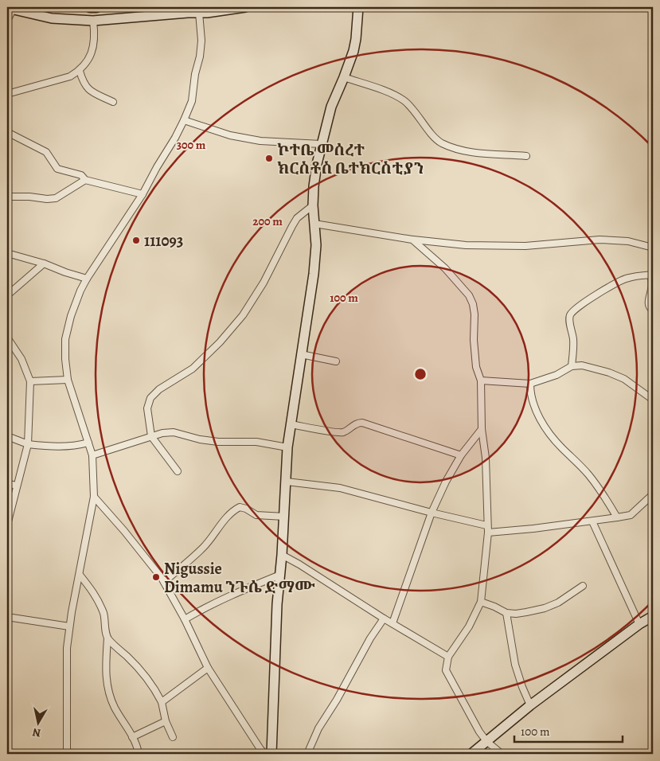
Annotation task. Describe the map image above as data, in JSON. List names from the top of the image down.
{
  "places": ["ኮተቤ መሰረተ ክርስቶስ ቤተክርስቲያን", "111093", "Nigussie Dimamu ንጉሴ ድማሙ"],
  "scale_bar": "100 m",
  "north": "bottom",
  "rings": ["300 m", "200 m", "100 m"]
}
